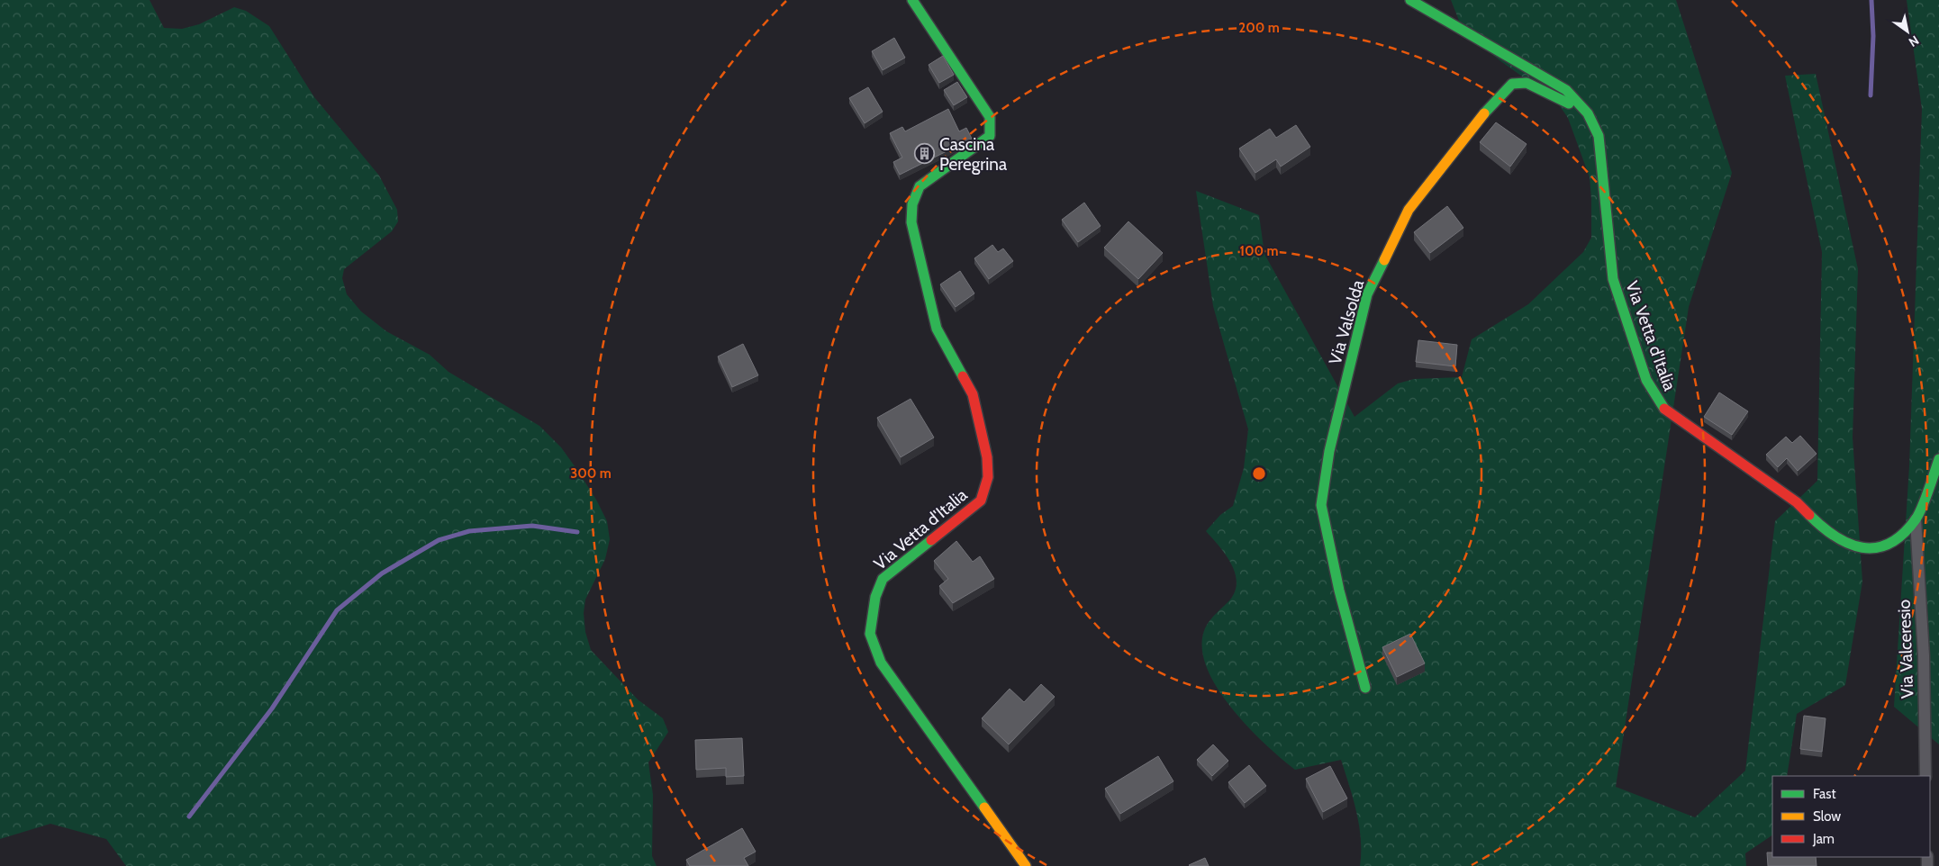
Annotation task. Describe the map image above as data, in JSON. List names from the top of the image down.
{
  "streets": {
    "street": ["Via Valsolda", "Via Vetta d'Italia", "Via Valceresio"]
  },
  "crossings": [
    ["Via Valsolda", "Via Vetta d'Italia"],
    ["Via Vetta d'Italia", "Via Valceresio"]
  ],
  "places": {
    "building": ["Cascina Peregrina"]
  },
  "legend": ["Fast", "Slow", "Jam"],
  "north": "bottom right",
  "rings": ["200 m", "100 m", "300 m"]
}
